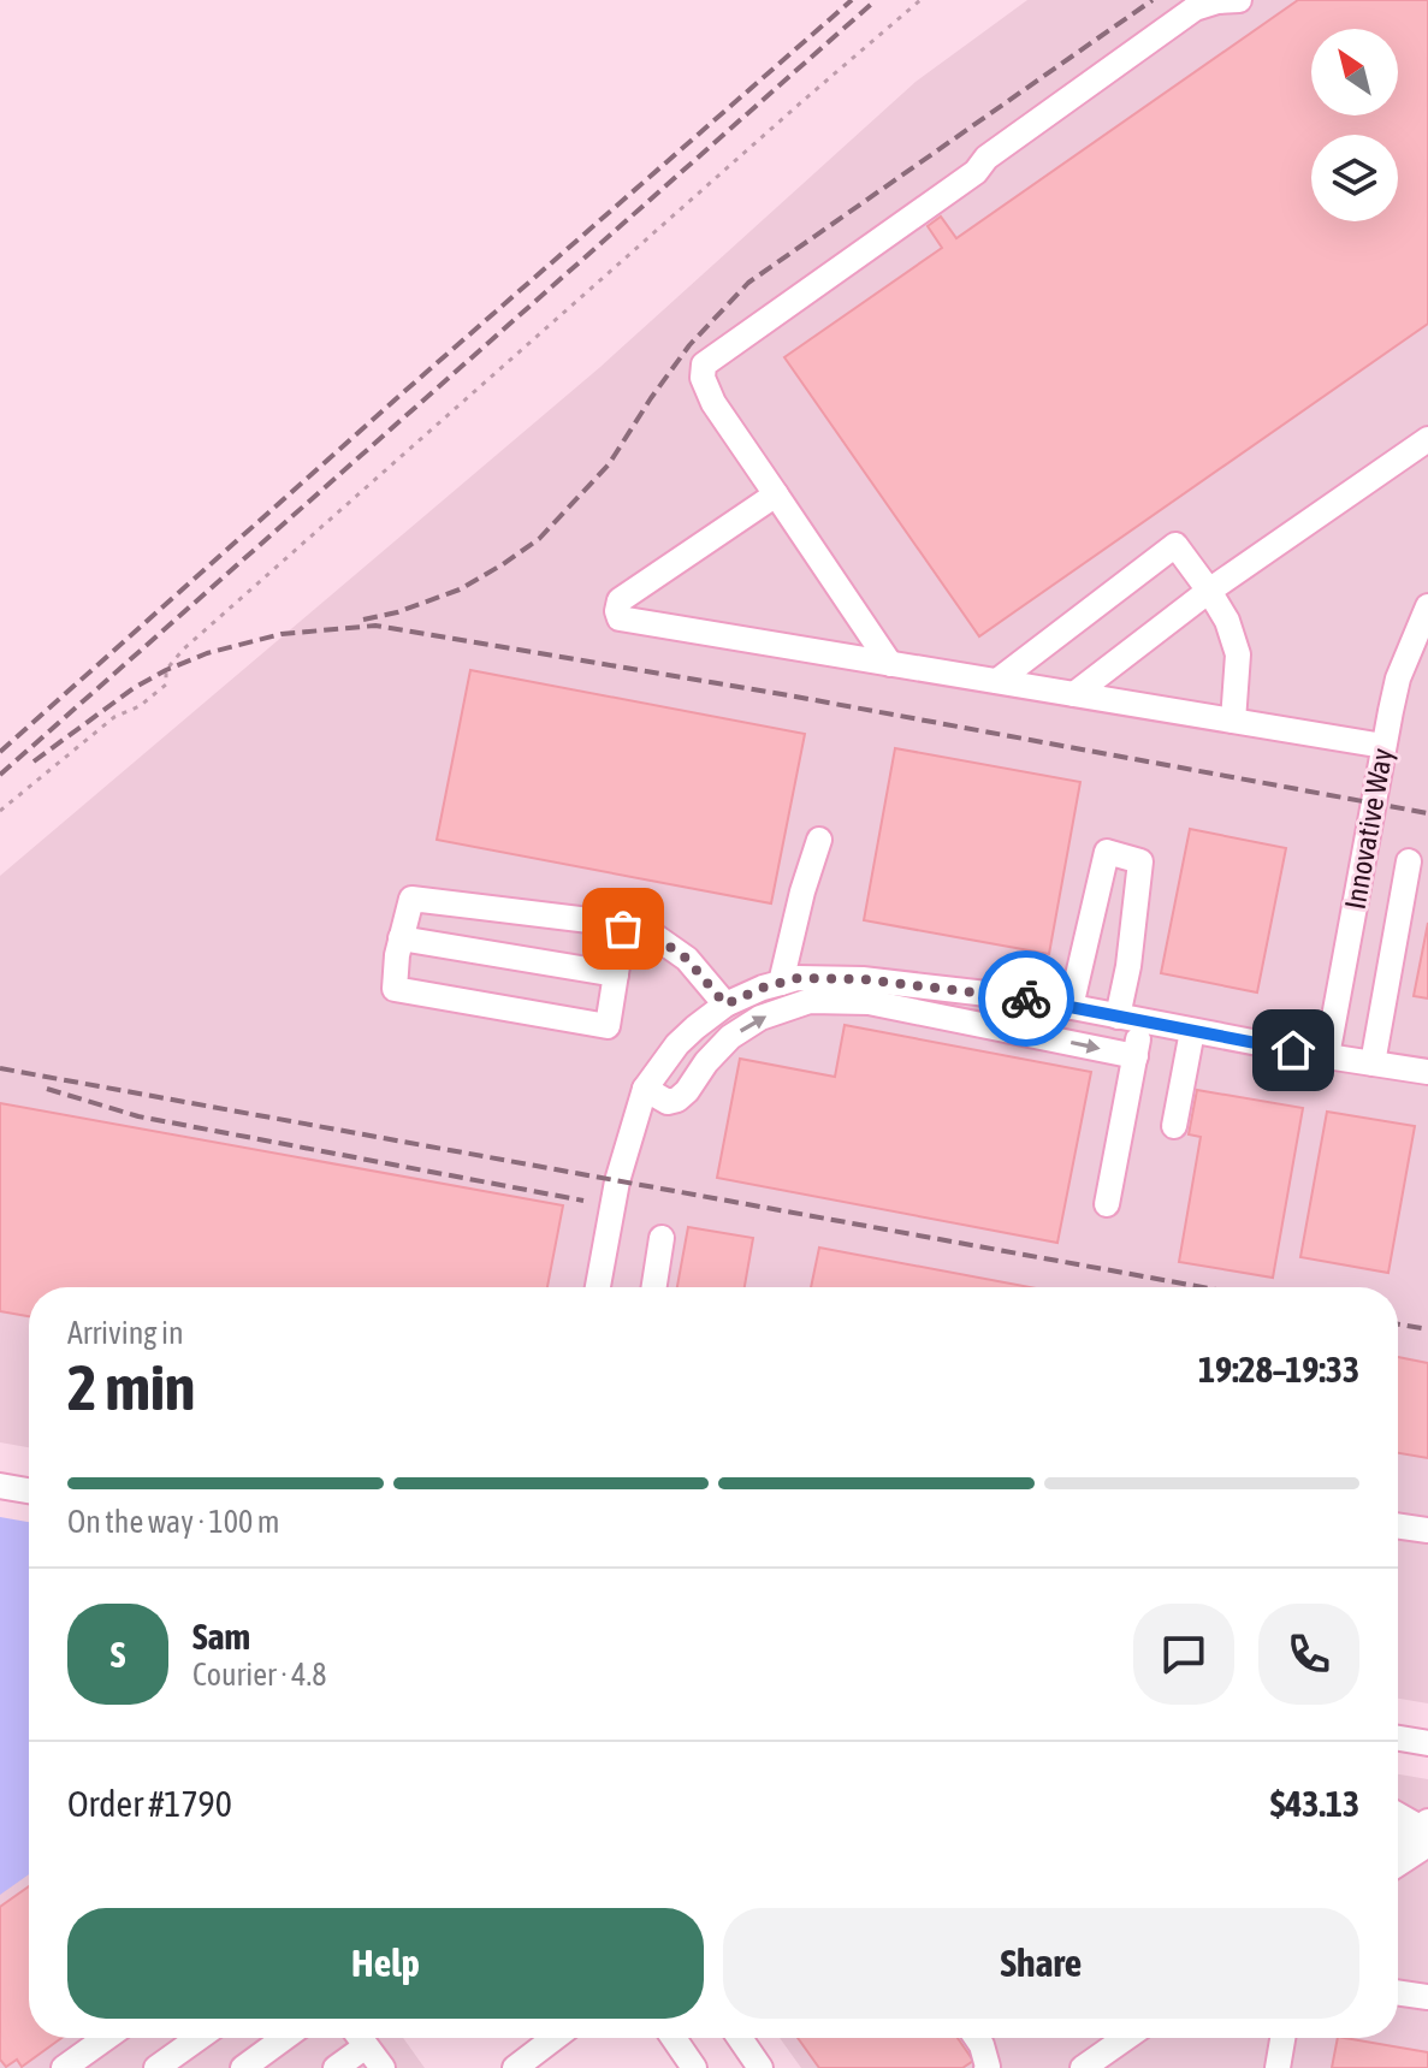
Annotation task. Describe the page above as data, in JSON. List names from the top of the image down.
{
  "streets": {
    "street": ["Innovative Way"]
  },
  "north": "top left",
  "page": {
    "heading": ["2 min", "Arriving in", "19:28–19:33"],
    "panel": [
      "Sam",
      "Courier · 4.8",
      "Order #1790",
      "$43.13"
    ],
    "bar": "On the way · 100 m",
    "round": "S",
    "buttons": ["Help", "Share"]
  }
}
